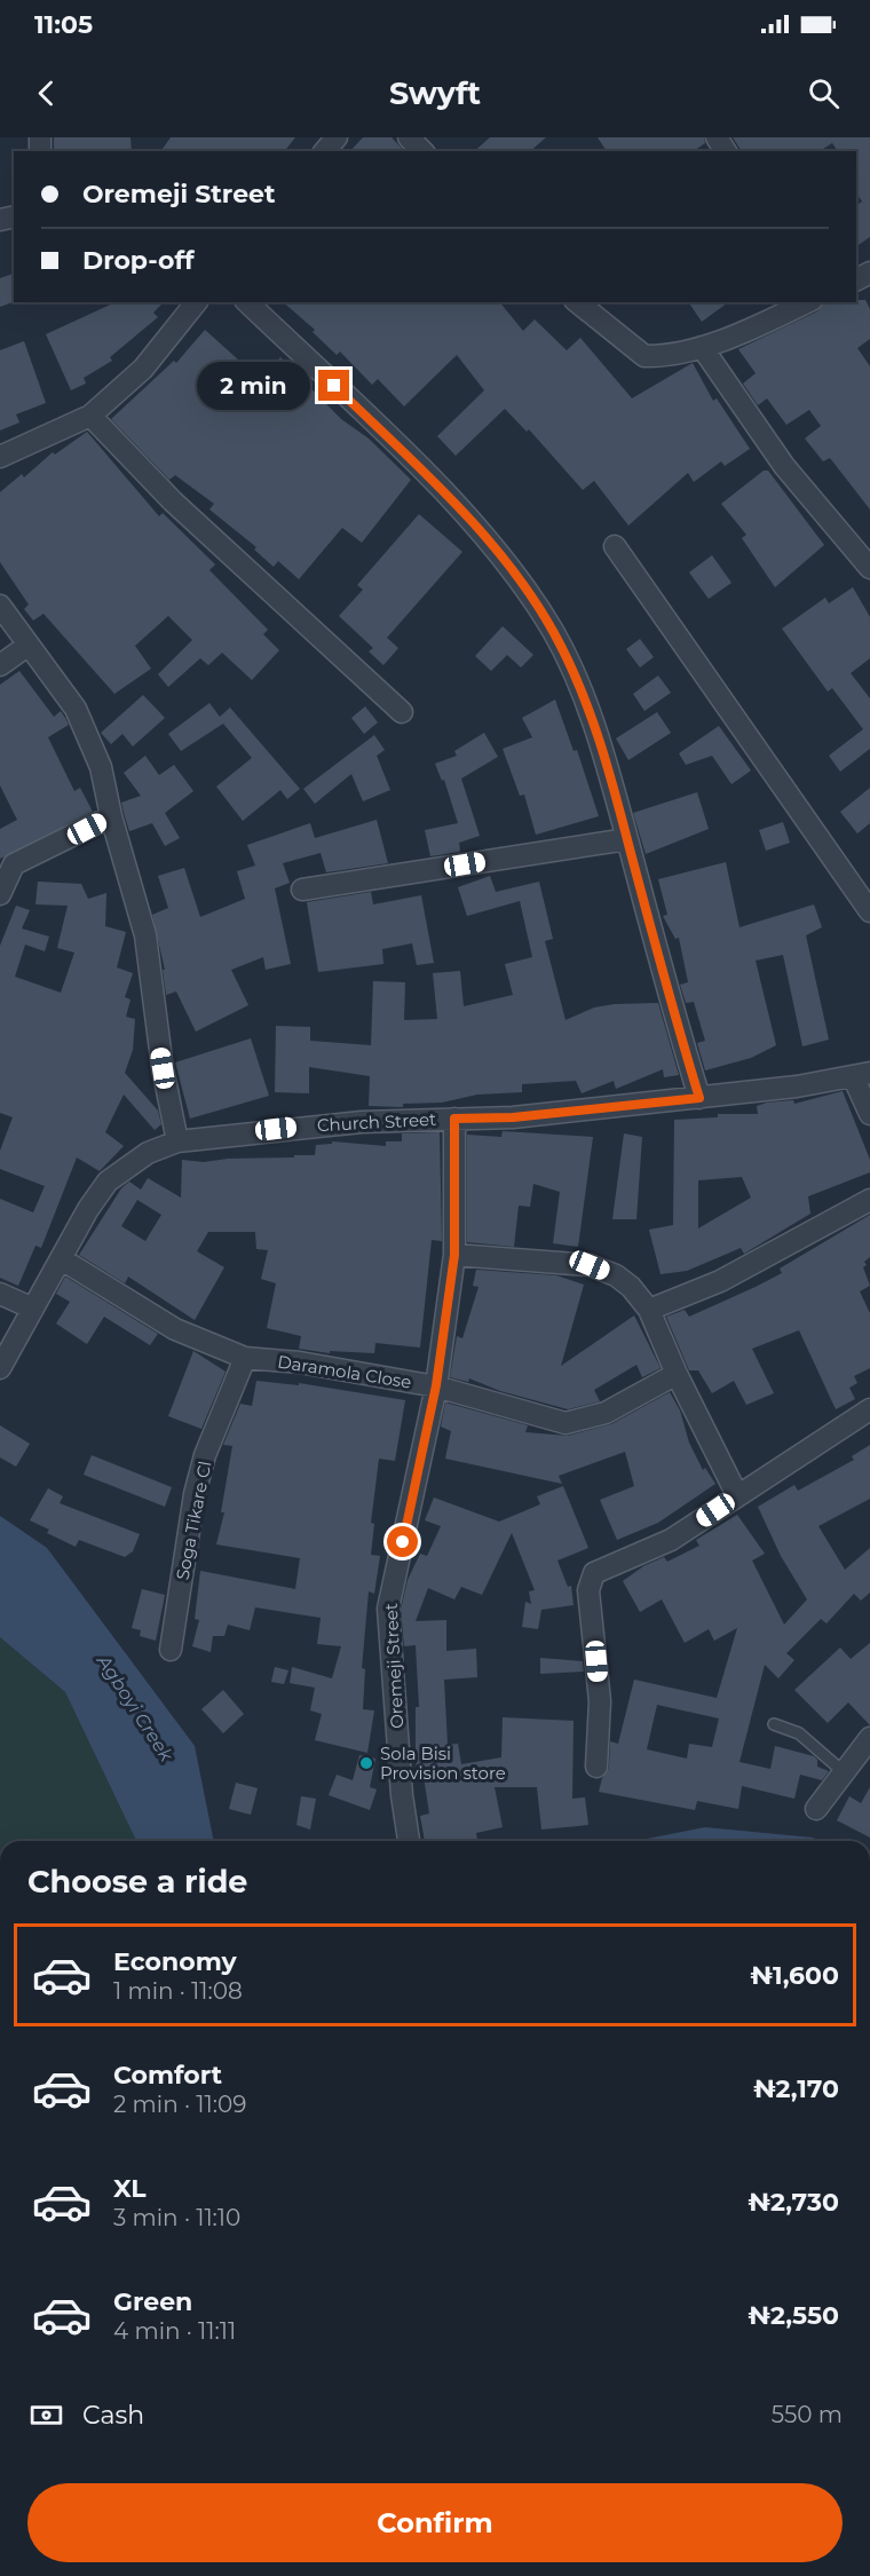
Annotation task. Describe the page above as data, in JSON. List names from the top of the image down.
{
  "streets": {
    "street": [
      "Church Street",
      "Daramola Close",
      "Soga Tikare Cl",
      "Oremeji Street"
    ]
  },
  "crossings": [
    ["Church Street", "Daramola Close"],
    ["Church Street", "Oremeji Street"],
    ["Daramola Close", "Soga Tikare Cl"],
    ["Daramola Close", "Oremeji Street"]
  ],
  "water": ["Agboyi Creek"],
  "places": ["Sola Bisi Provision store"],
  "page": {
    "status": "11:05",
    "header": "Swyft",
    "banner": ["Oremeji Street", "Drop-off"],
    "bubble": "2 min",
    "heading": "Choose a ride",
    "list": [
      {
        "name": "Economy",
        "note": "1 min · 11:08",
        "value": "₦1,600"
      },
      {
        "name": "Comfort",
        "note": "2 min · 11:09",
        "value": "₦2,170"
      },
      {
        "name": "XL",
        "note": "3 min · 11:10",
        "value": "₦2,730"
      },
      {
        "name": "Green",
        "note": "4 min · 11:11",
        "value": "₦2,550"
      }
    ],
    "pay": ["Cash", "550 m"],
    "buttons": "Confirm"
  }
}
